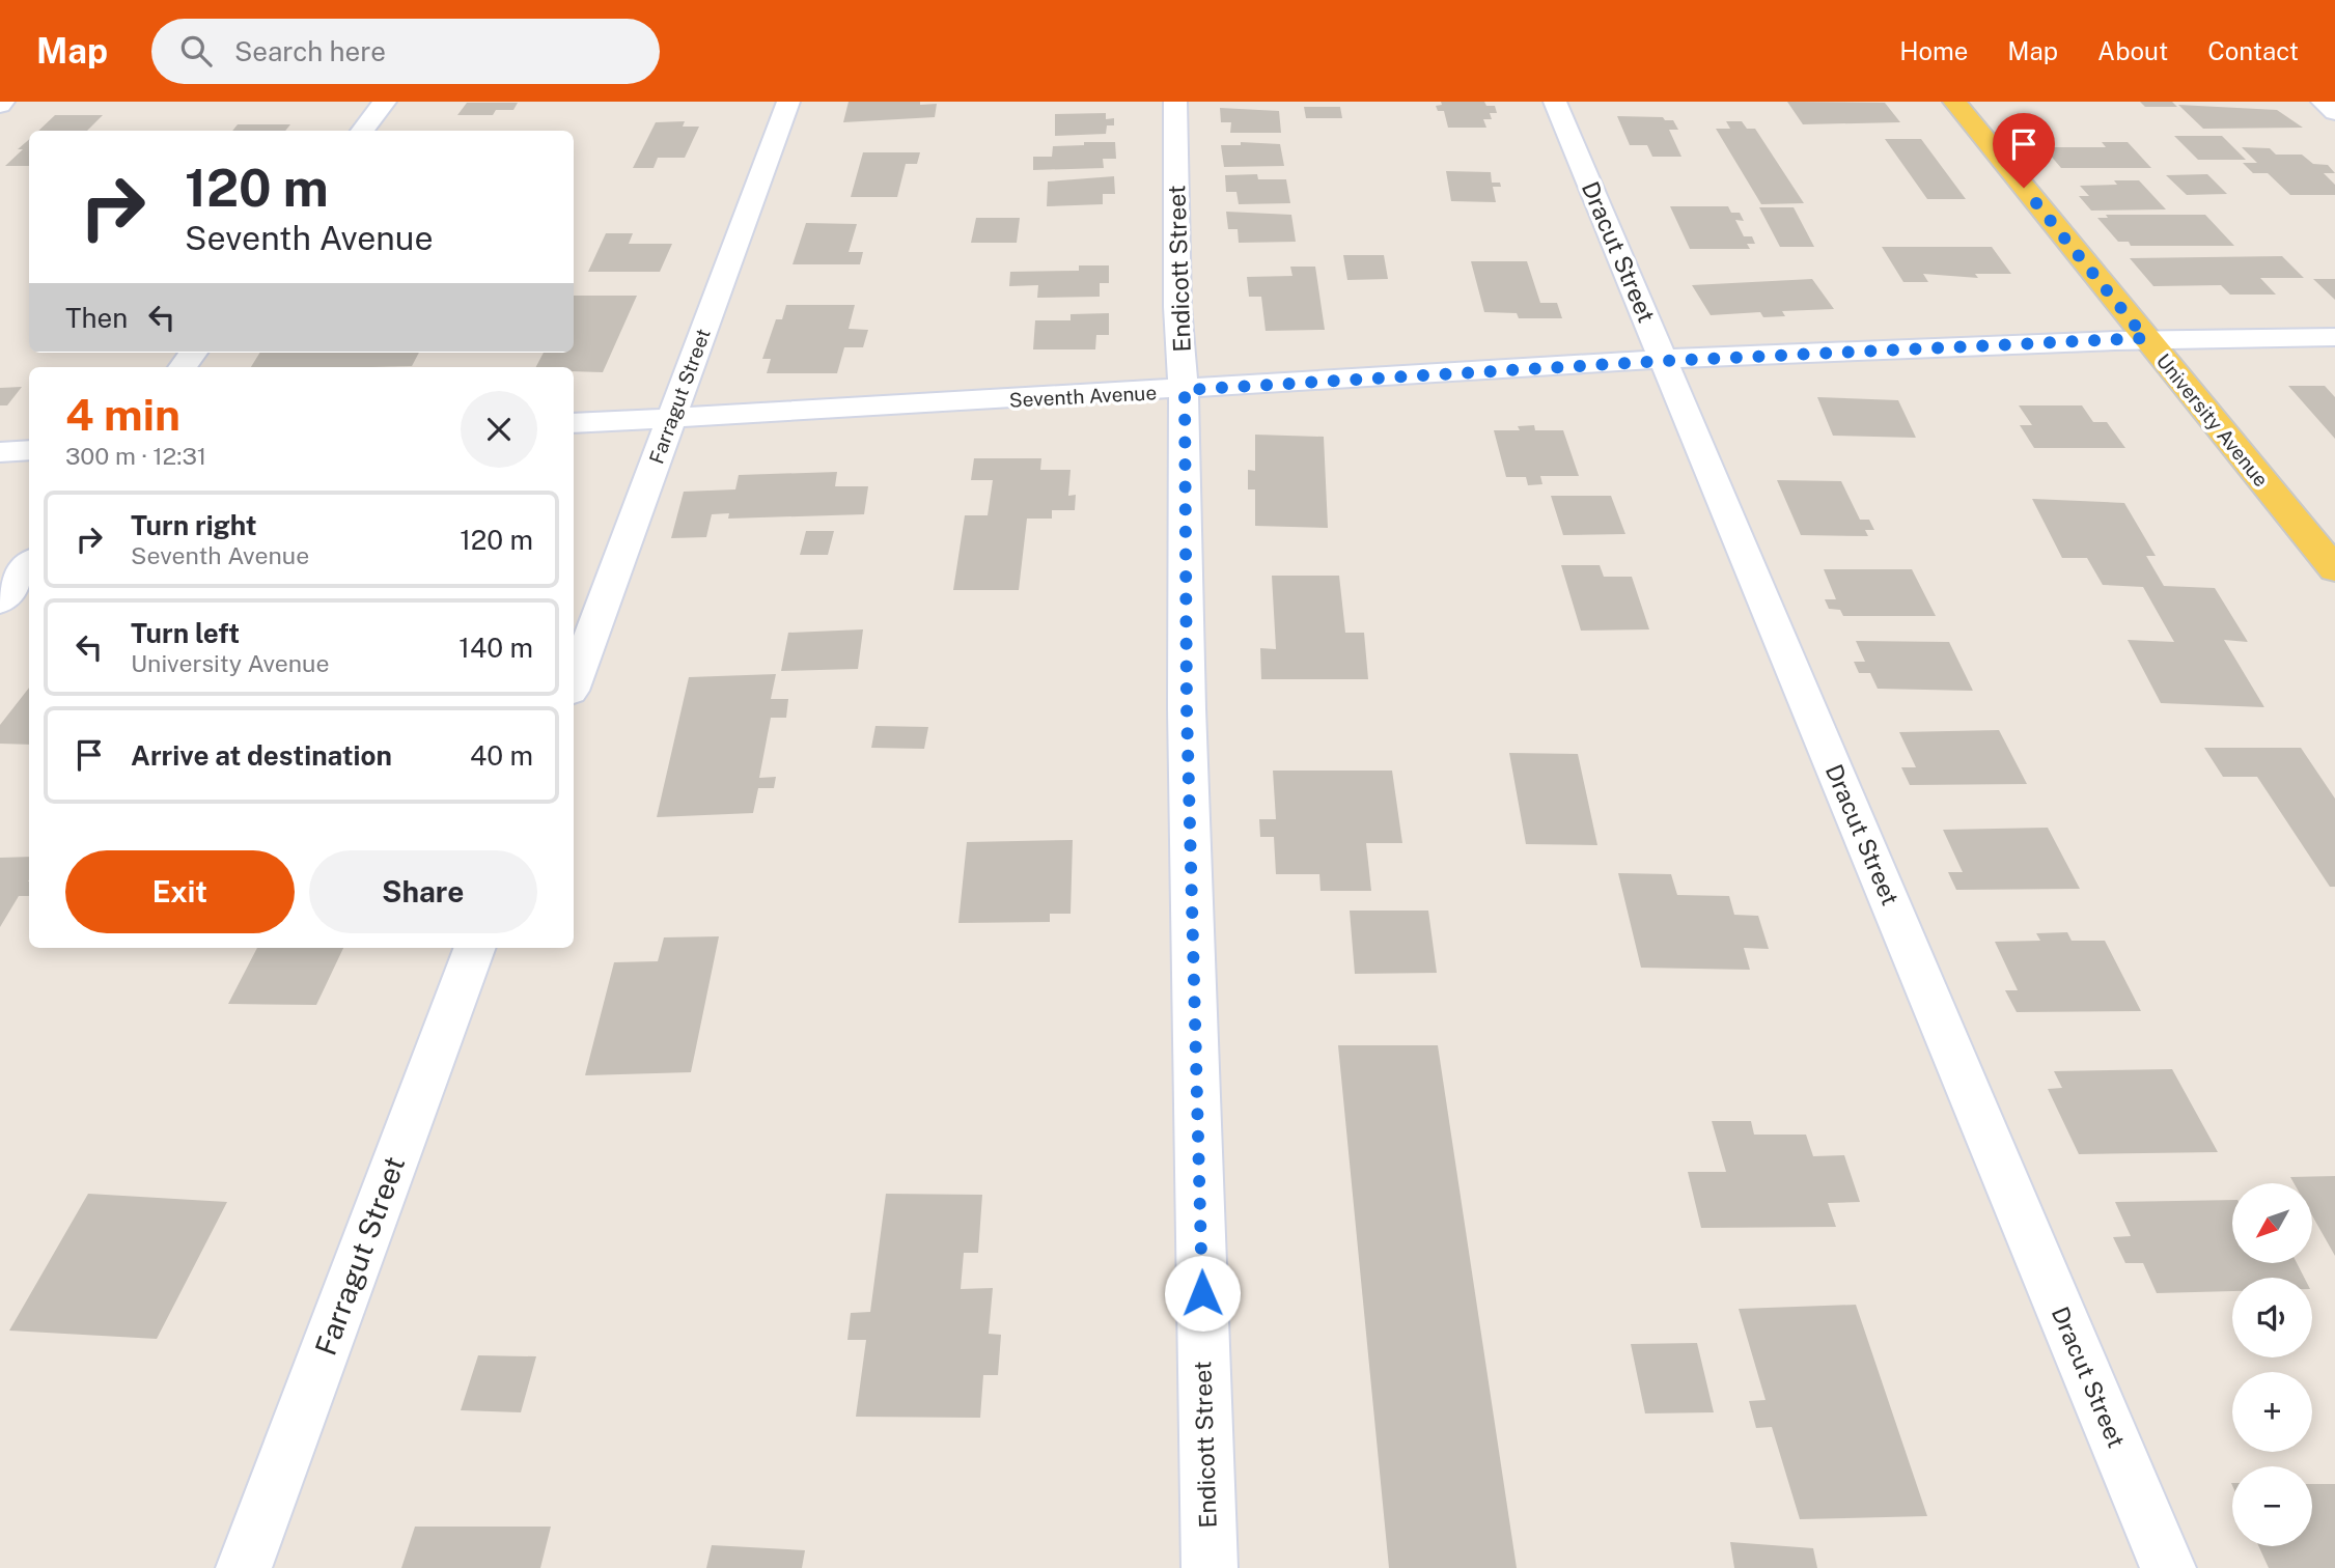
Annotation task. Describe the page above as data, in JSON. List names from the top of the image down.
{
  "streets": {
    "main road": ["University Avenue"],
    "street": [
      "Dracut Street",
      "Endicott Street",
      "Farragut Street",
      "Seventh Avenue"
    ]
  },
  "crossings": [
    ["Dracut Street", "Seventh Avenue"],
    ["Endicott Street", "Seventh Avenue"],
    ["Farragut Street", "Seventh Avenue"],
    ["Seventh Avenue", "University Avenue"]
  ],
  "north": "bottom left",
  "page": {
    "header": "Map",
    "search": "Search here",
    "nav": [
      "Home",
      "Map",
      "About",
      "Contact"
    ],
    "turn": ["120 m", "Seventh Avenue"],
    "then": "Then",
    "heading": ["4 min", "300 m · 12:31"],
    "list": [
      {
        "name": "Turn right",
        "note": "Seventh Avenue",
        "value": "120 m"
      },
      {
        "name": "Turn left",
        "note": "University Avenue",
        "value": "140 m"
      },
      {
        "name": "Arrive at destination",
        "value": "40 m"
      }
    ],
    "buttons": ["Exit", "Share"],
    "map_buttons": ["+", "−"]
  }
}
